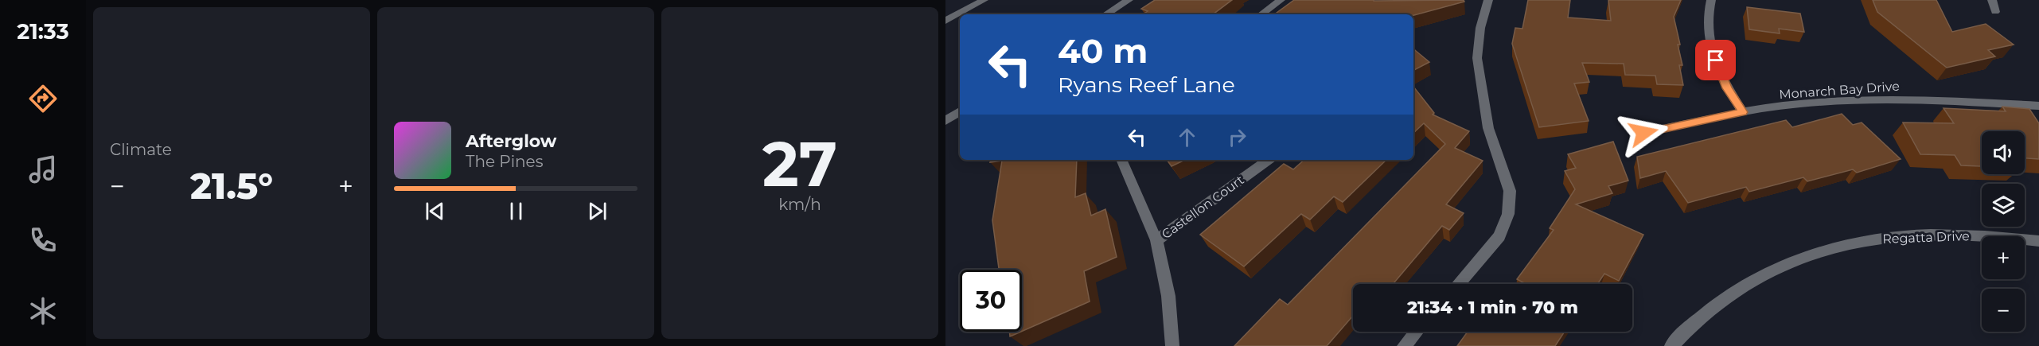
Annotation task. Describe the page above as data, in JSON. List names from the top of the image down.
{
  "streets": {
    "street": ["Monarch Bay Drive", "Castellon Court", "Regatta Drive"]
  },
  "page": {
    "tabs": "21:33",
    "tile": [
      "Climate",
      ["27", "km/h"]
    ],
    "turn": ["40 m", "Ryans Reef Lane"],
    "song": ["Afterglow", "The Pines"],
    "map_buttons": ["+", "−"],
    "heat": ["−", "21.5°", "+"],
    "limit": "30",
    "trip": "21:34 · 1 min · 70 m"
  }
}
